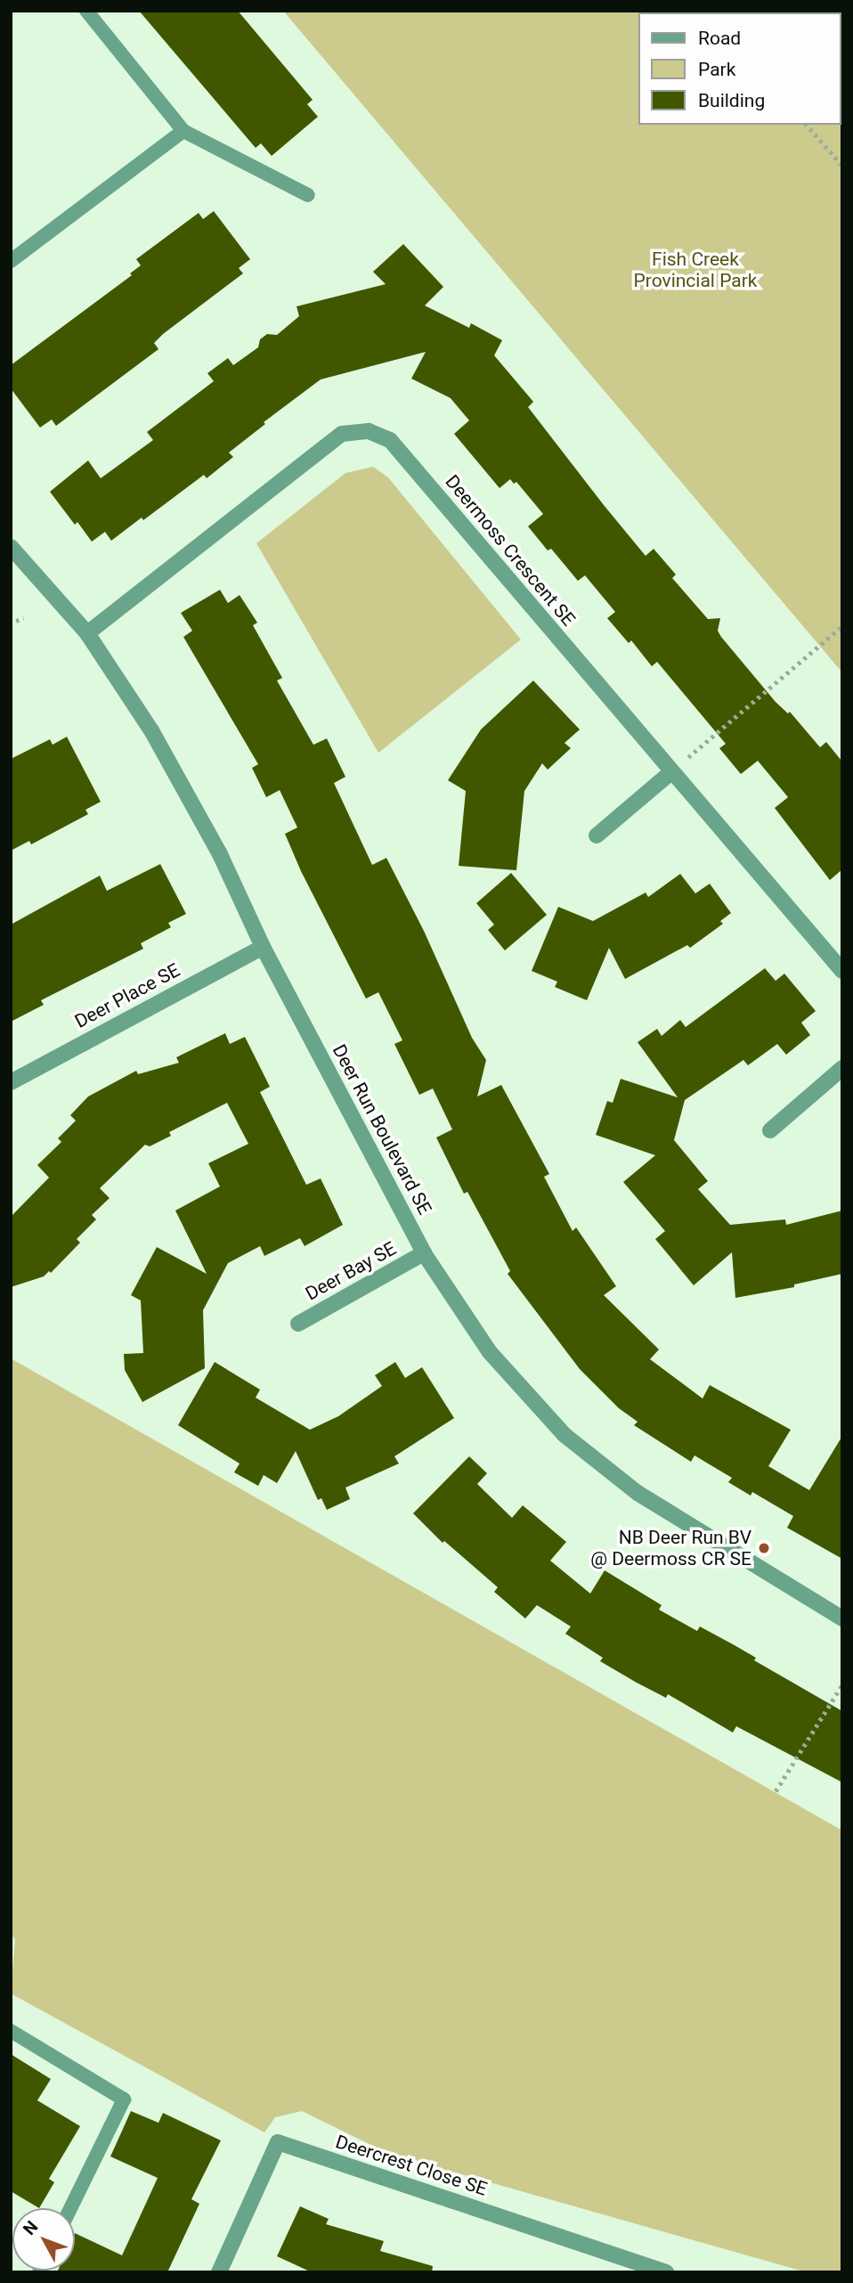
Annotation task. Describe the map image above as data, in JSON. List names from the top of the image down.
{
  "streets": {
    "street": [
      "Deermoss Crescent SE",
      "Deer Place SE",
      "Deer Run Boulevard SE",
      "Deer Bay SE",
      "Deercrest Close SE"
    ]
  },
  "crossings": [
    ["Deermoss Crescent SE", "Deer Run Boulevard SE"],
    ["Deer Place SE", "Deer Run Boulevard SE"],
    ["Deer Run Boulevard SE", "Deer Bay SE"]
  ],
  "parks": ["Fish Creek Provincial Park"],
  "places": ["NB Deer Run BV @ Deermoss CR SE"],
  "legend": ["Road", "Park", "Building"],
  "north": "top left"
}
